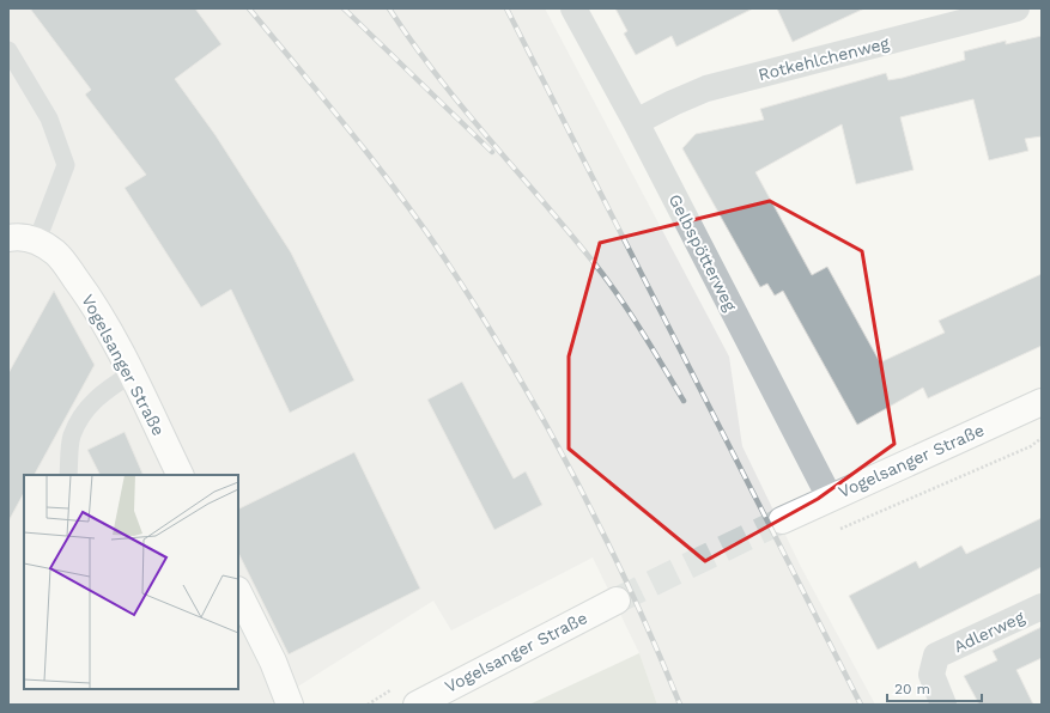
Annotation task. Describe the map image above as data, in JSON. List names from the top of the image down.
{
  "streets": {
    "street": [
      "Rotkehlchenweg",
      "Gelbspötterweg",
      "Vogelsanger Straße",
      "Adlerweg"
    ]
  },
  "crossings": [
    ["Rotkehlchenweg", "Gelbspötterweg"],
    ["Gelbspötterweg", "Vogelsanger Straße"]
  ],
  "scale_bar": "20 m"
}
